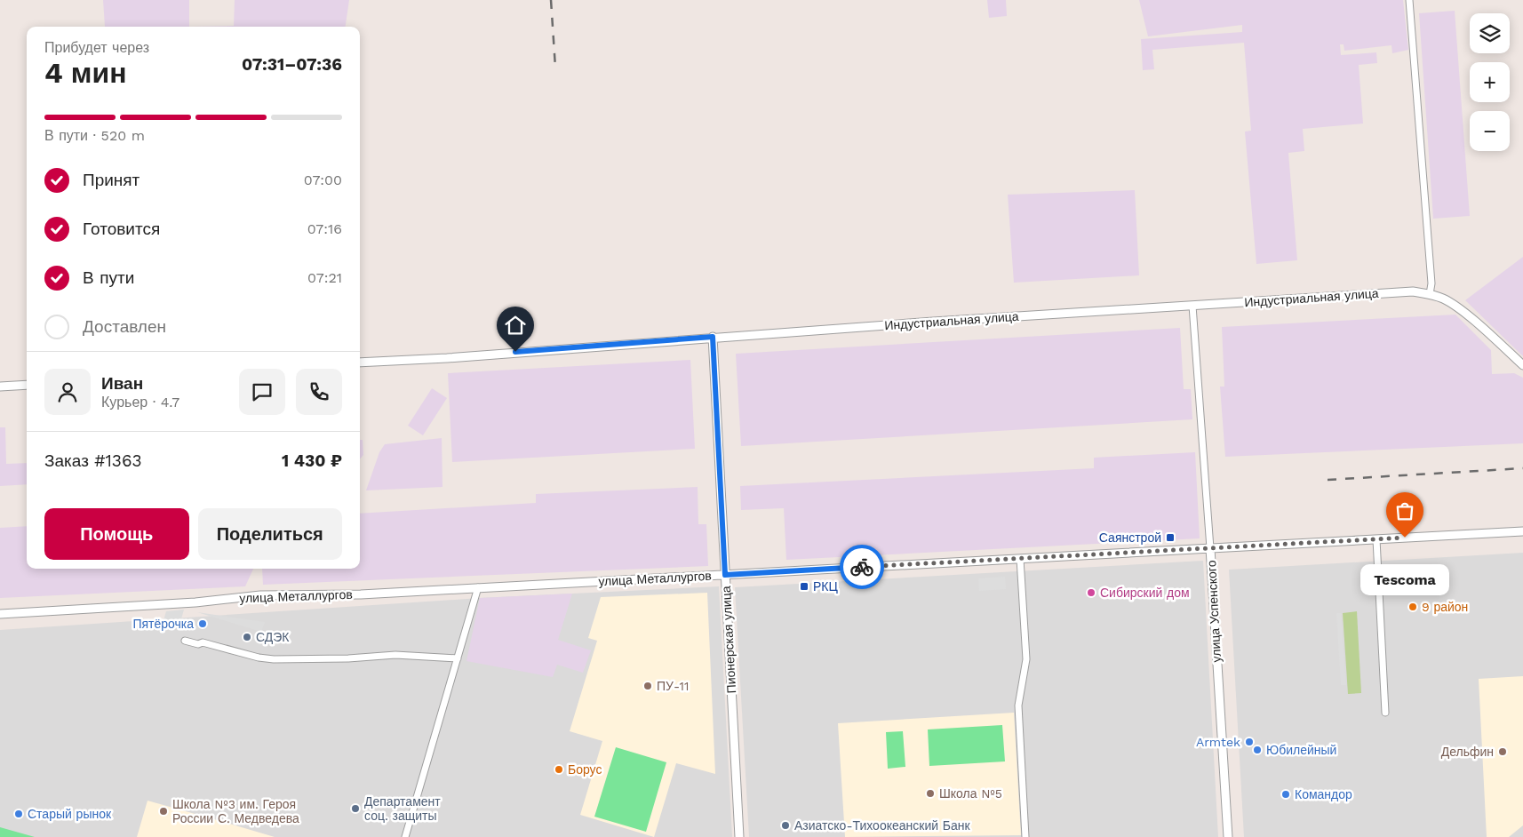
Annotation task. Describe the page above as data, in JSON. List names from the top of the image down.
{
  "streets": {
    "street": [
      "Индустриальная улица",
      "улица Металлургов",
      "улица Успенского",
      "Пионерская улица"
    ]
  },
  "crossings": [
    ["Индустриальная улица", "улица Успенского"],
    ["Индустриальная улица", "Пионерская улица"],
    ["улица Металлургов", "улица Успенского"],
    ["улица Металлургов", "Пионерская улица"]
  ],
  "places": {
    "transit": ["Саянстрой", "РКЦ"],
    "other": [
      "Tescoma",
      "Сибирский дом",
      "9 район",
      "Пятёрочка",
      "СДЭК",
      "ПУ-11",
      "Armtek",
      "Юбилейный",
      "Дельфин",
      "Борус",
      "Школа №5",
      "Командор",
      "Департамент соц. защиты",
      "Школа №3 им. Героя России С. Медведева",
      "Старый рынок",
      "Азиатско-Тихоокеанский Банк"
    ]
  },
  "page": {
    "map_buttons": ["+", "−"],
    "heading": ["4 мин", "Прибудет через", "07:31–07:36"],
    "panel": [
      "Иван",
      "Курьер · 4.7",
      "Заказ #1363",
      "1 430 ₽"
    ],
    "bar": "В пути · 520 m",
    "list": [
      ["Принят", "07:00"],
      ["Готовится", "07:16"],
      ["В пути", "07:21"],
      "Доставлен"
    ],
    "buttons": ["Помощь", "Поделиться"],
    "bubble": "Tescoma"
  }
}
